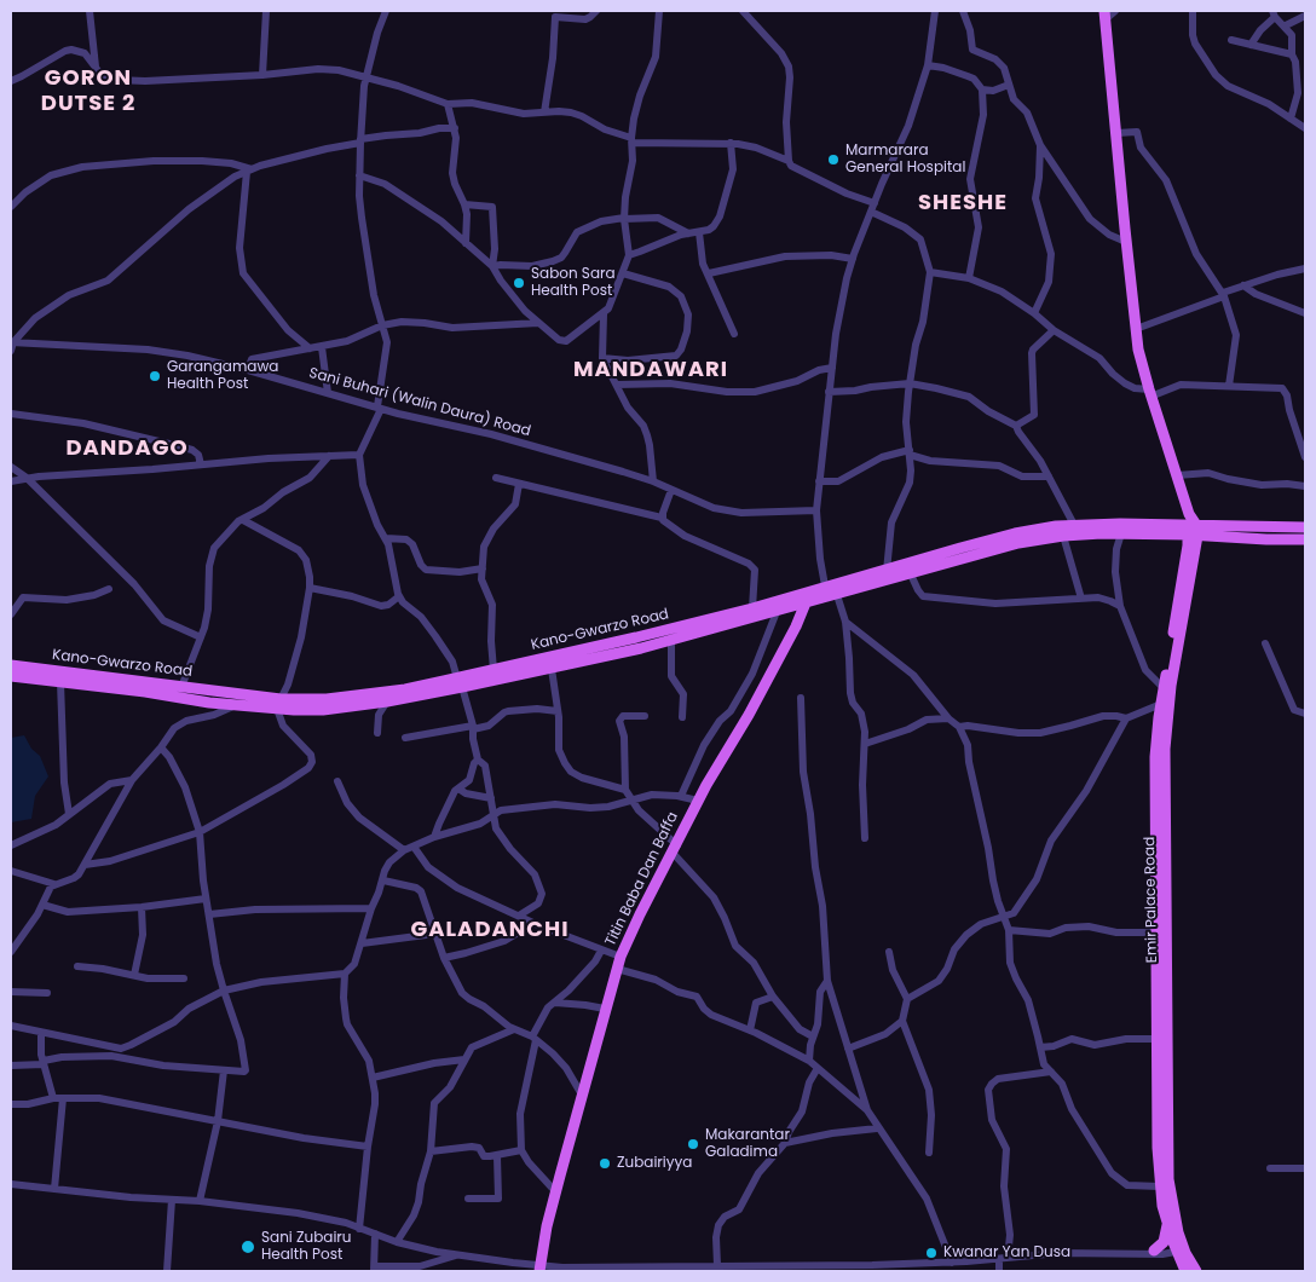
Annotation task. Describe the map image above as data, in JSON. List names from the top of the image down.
{
  "streets": {
    "main road": ["Kano-Gwarzo Road", "Titin Baba Dan Baffa", "Emir Palace Road"],
    "street": ["Sani Buhari (Walin Daura) Road"]
  },
  "crossings": [
    ["Kano-Gwarzo Road", "Titin Baba Dan Baffa"],
    ["Kano-Gwarzo Road", "Emir Palace Road"]
  ],
  "districts": [
    "GORON DUTSE 2",
    "SHESHE",
    "MANDAWARI",
    "DANDAGO",
    "GALADANCHI"
  ],
  "places": [
    "Marmarara General Hospital",
    "Sabon Sara Health Post",
    "Garangamawa Health Post",
    "Makarantar Galadima",
    "Zubairiyya",
    "Sani Zubairu Health Post",
    "Kwanar Yan Dusa"
  ]
}
